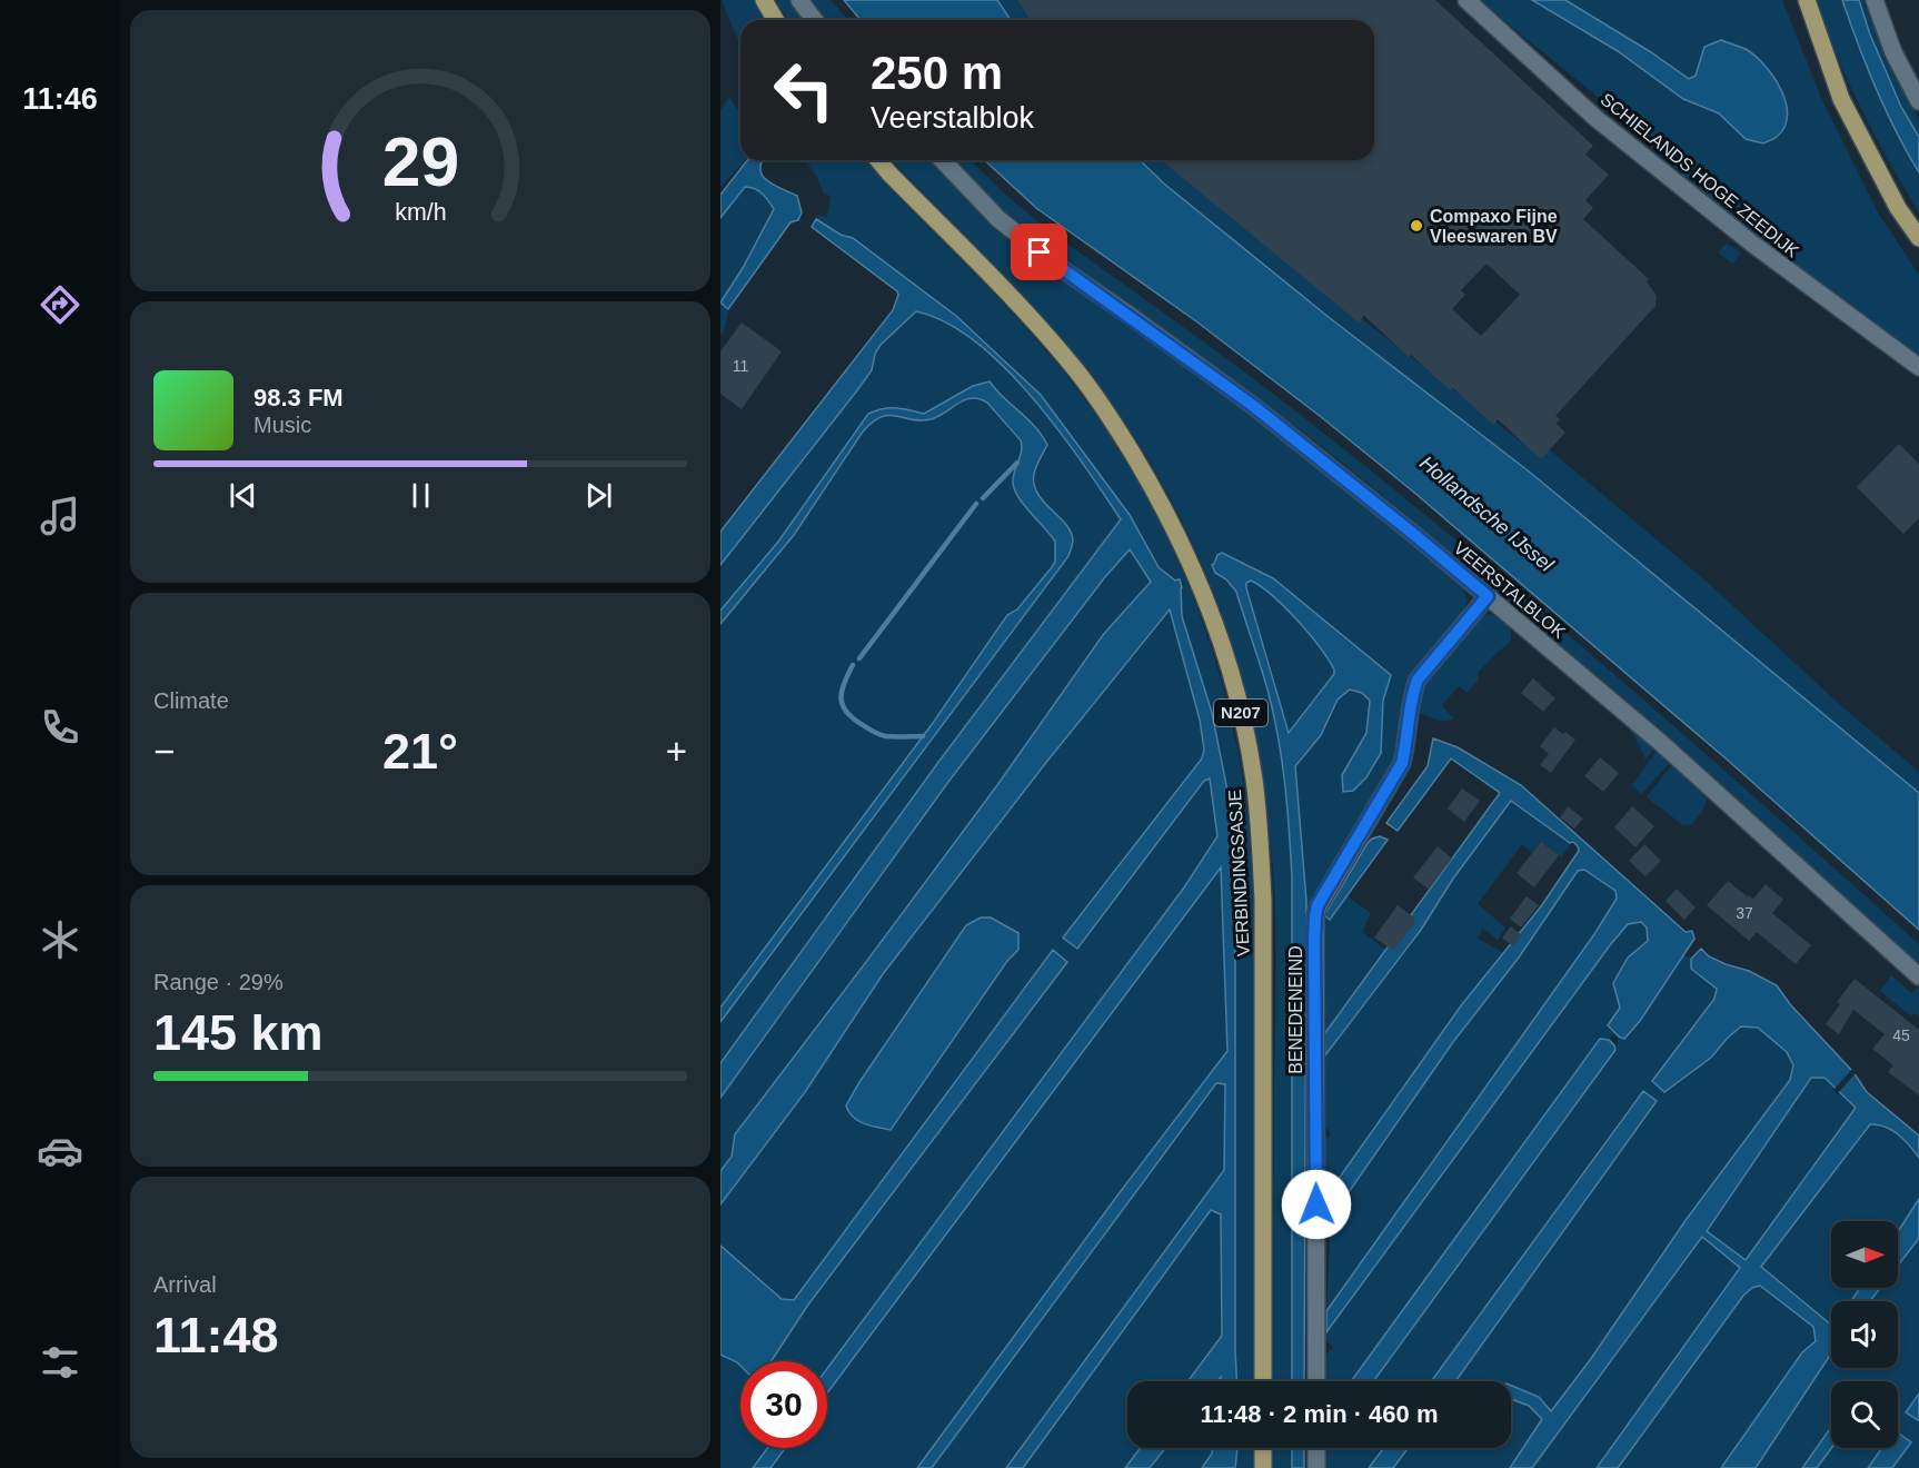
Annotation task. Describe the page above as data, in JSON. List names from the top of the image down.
{
  "streets": {
    "main road": ["N207", "VERBINDINGSASJE"],
    "street": ["SCHIELANDS HOGE ZEEDIJK", "VEERSTALBLOK", "BENEDENEIND"]
  },
  "crossings": [
    ["VEERSTALBLOK", "BENEDENEIND"]
  ],
  "water": ["Hollandsche IJssel"],
  "places": ["Compaxo Fijne Vleeswaren BV"],
  "house_numbers": ["11", "37", "45"],
  "north": "right",
  "page": {
    "tabs": "11:46",
    "turn": ["250 m", "Veerstalblok"],
    "song": ["98.3 FM", "Music"],
    "tile": [
      "Climate",
      ["Range · 29%", "145 km"],
      ["Arrival", "11:48"]
    ],
    "heat": ["−", "21°", "+"],
    "limit": "30",
    "trip": "11:48 · 2 min · 460 m",
    "gauge": ["29", "km/h"]
  }
}
